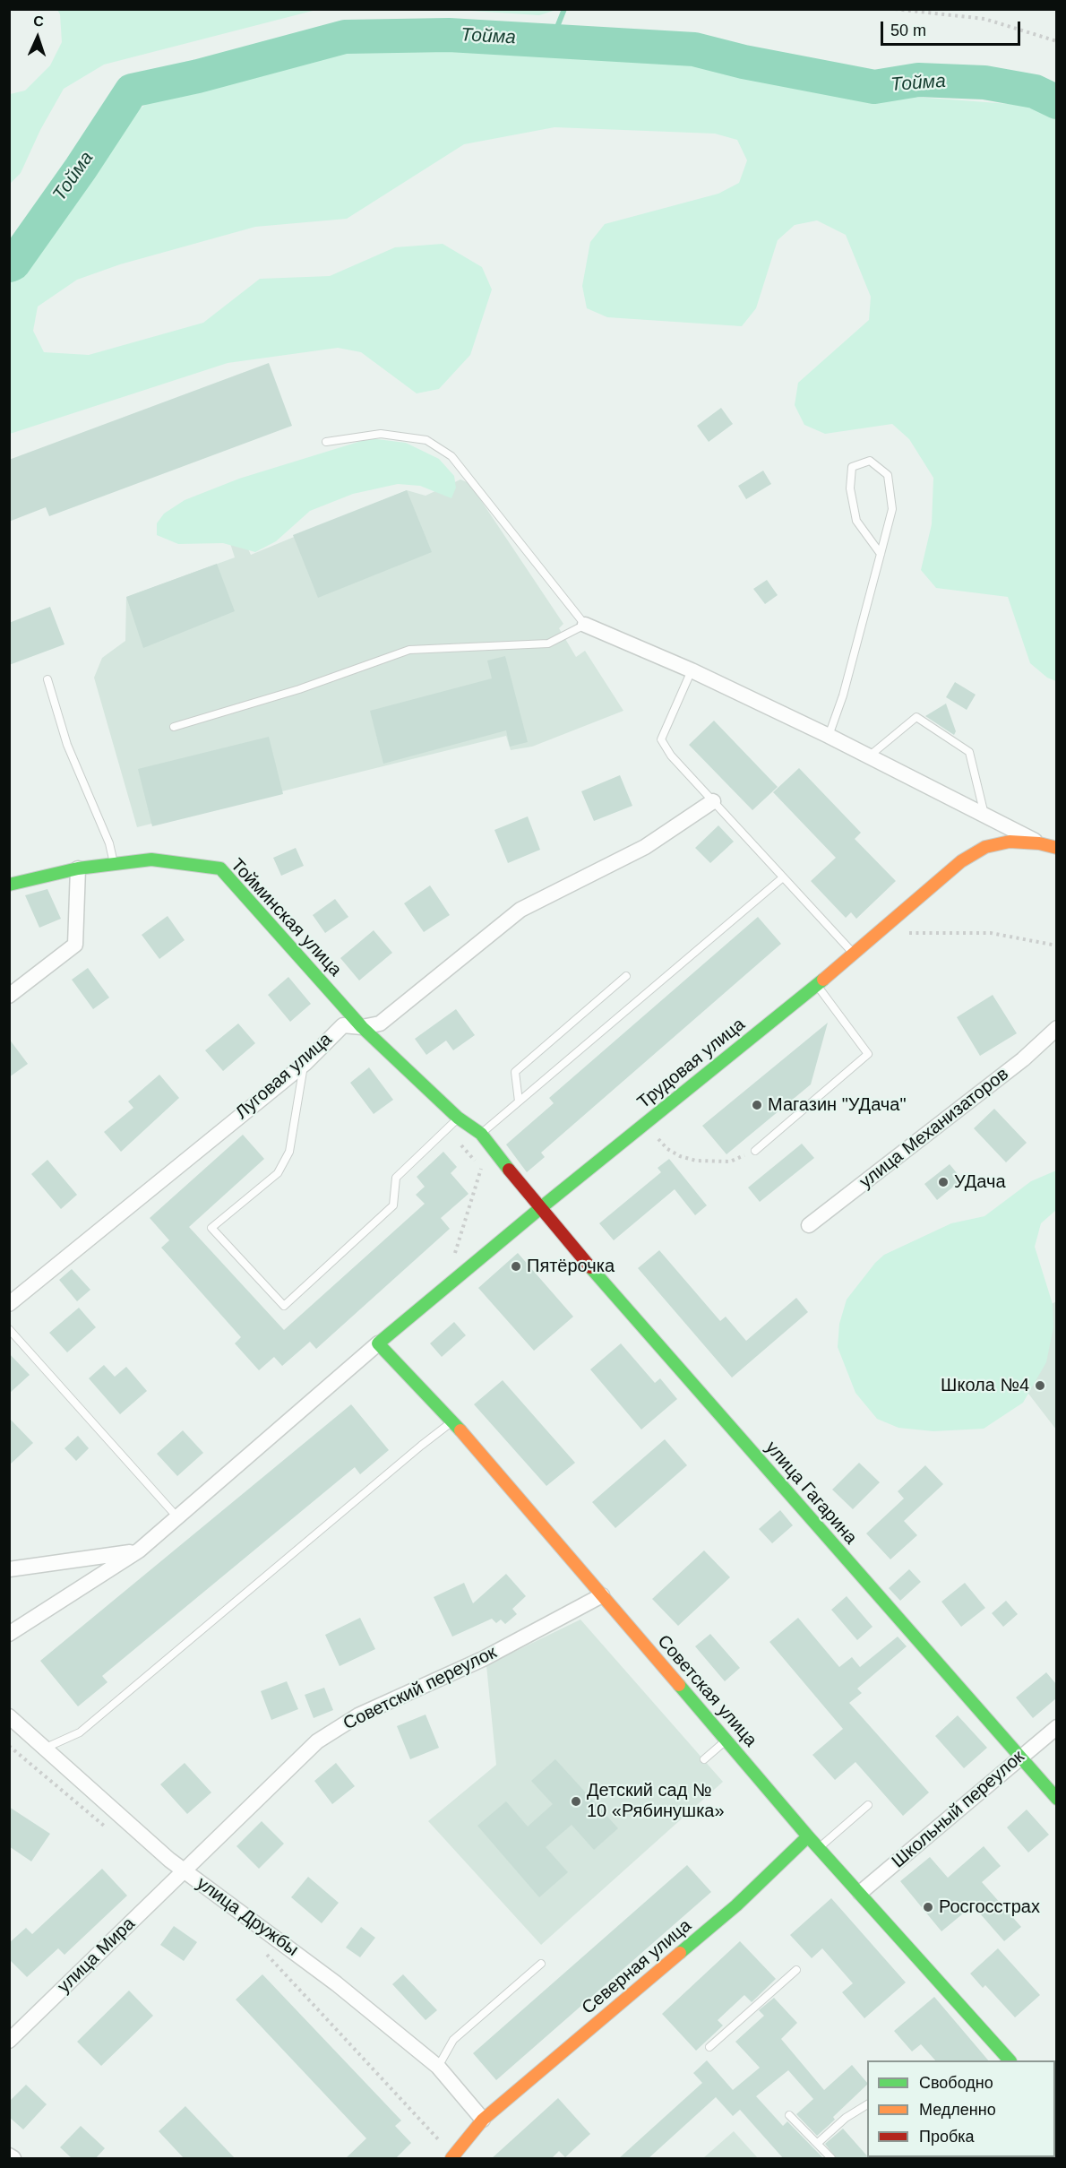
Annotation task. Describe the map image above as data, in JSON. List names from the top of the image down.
{
  "streets": {
    "street": [
      "Тойминская улица",
      "Трудовая улица",
      "Луговая улица",
      "улица Механизаторов",
      "улица Гагарина",
      "Советский переулок",
      "Советская улица",
      "Школьный переулок",
      "улица Дружбы",
      "улица Мира",
      "Северная улица"
    ]
  },
  "crossings": [
    ["Тойминская улица", "Луговая улица"],
    ["Тойминская улица", "улица Гагарина"],
    ["Трудовая улица", "улица Гагарина"],
    ["Трудовая улица", "Советская улица"],
    ["улица Гагарина", "Школьный переулок"],
    ["Советский переулок", "Советская улица"],
    ["Советский переулок", "улица Дружбы"],
    ["Советский переулок", "улица Мира"],
    ["Советская улица", "Школьный переулок"],
    ["Советская улица", "Северная улица"],
    ["улица Дружбы", "улица Мира"],
    ["улица Дружбы", "Северная улица"]
  ],
  "water": ["Тойма"],
  "places": [
    "Магазин \"УДача\"",
    "УДача",
    "Пятёрочка",
    "Школа №4",
    "Детский сад № 10 «Рябинушка»",
    "Росгосстрах"
  ],
  "legend": ["Свободно", "Медленно", "Пробка"],
  "scale_bar": "50 m",
  "north": "top"
}
